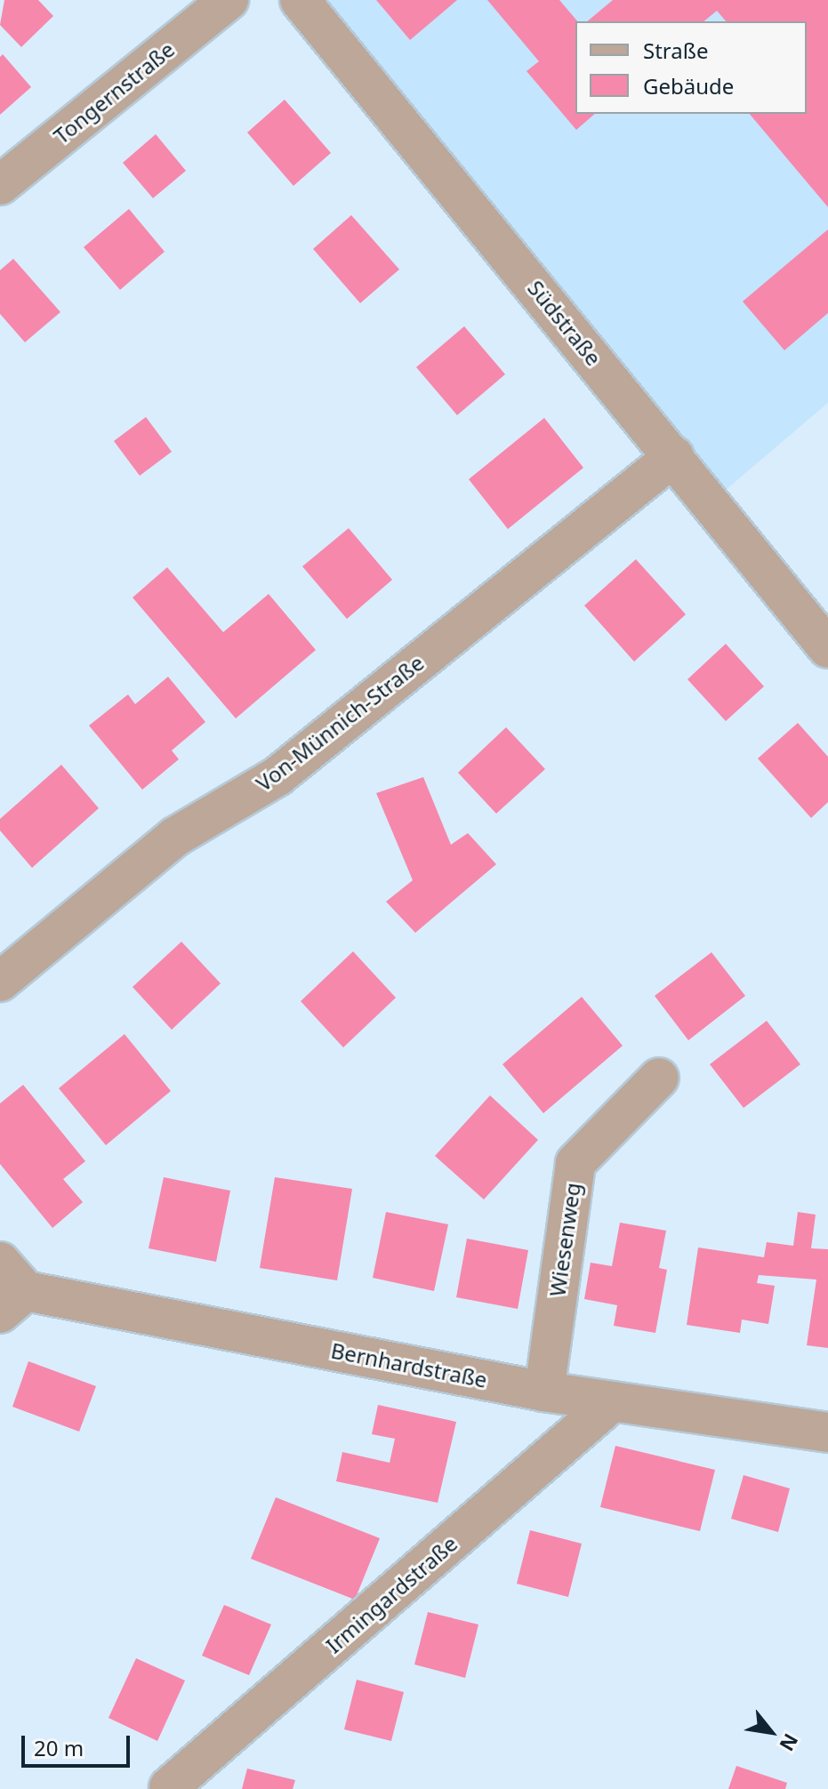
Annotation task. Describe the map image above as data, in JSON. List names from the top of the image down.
{
  "streets": {
    "street": [
      "Tongernstraße",
      "Südstraße",
      "Von-Münnich-Straße",
      "Wiesenweg",
      "Bernhardstraße",
      "Irmingardstraße"
    ]
  },
  "crossings": [
    ["Südstraße", "Von-Münnich-Straße"],
    ["Wiesenweg", "Bernhardstraße"],
    ["Bernhardstraße", "Irmingardstraße"]
  ],
  "legend": ["Straße", "Gebäude"],
  "scale_bar": "20 m",
  "north": "bottom right"
}
